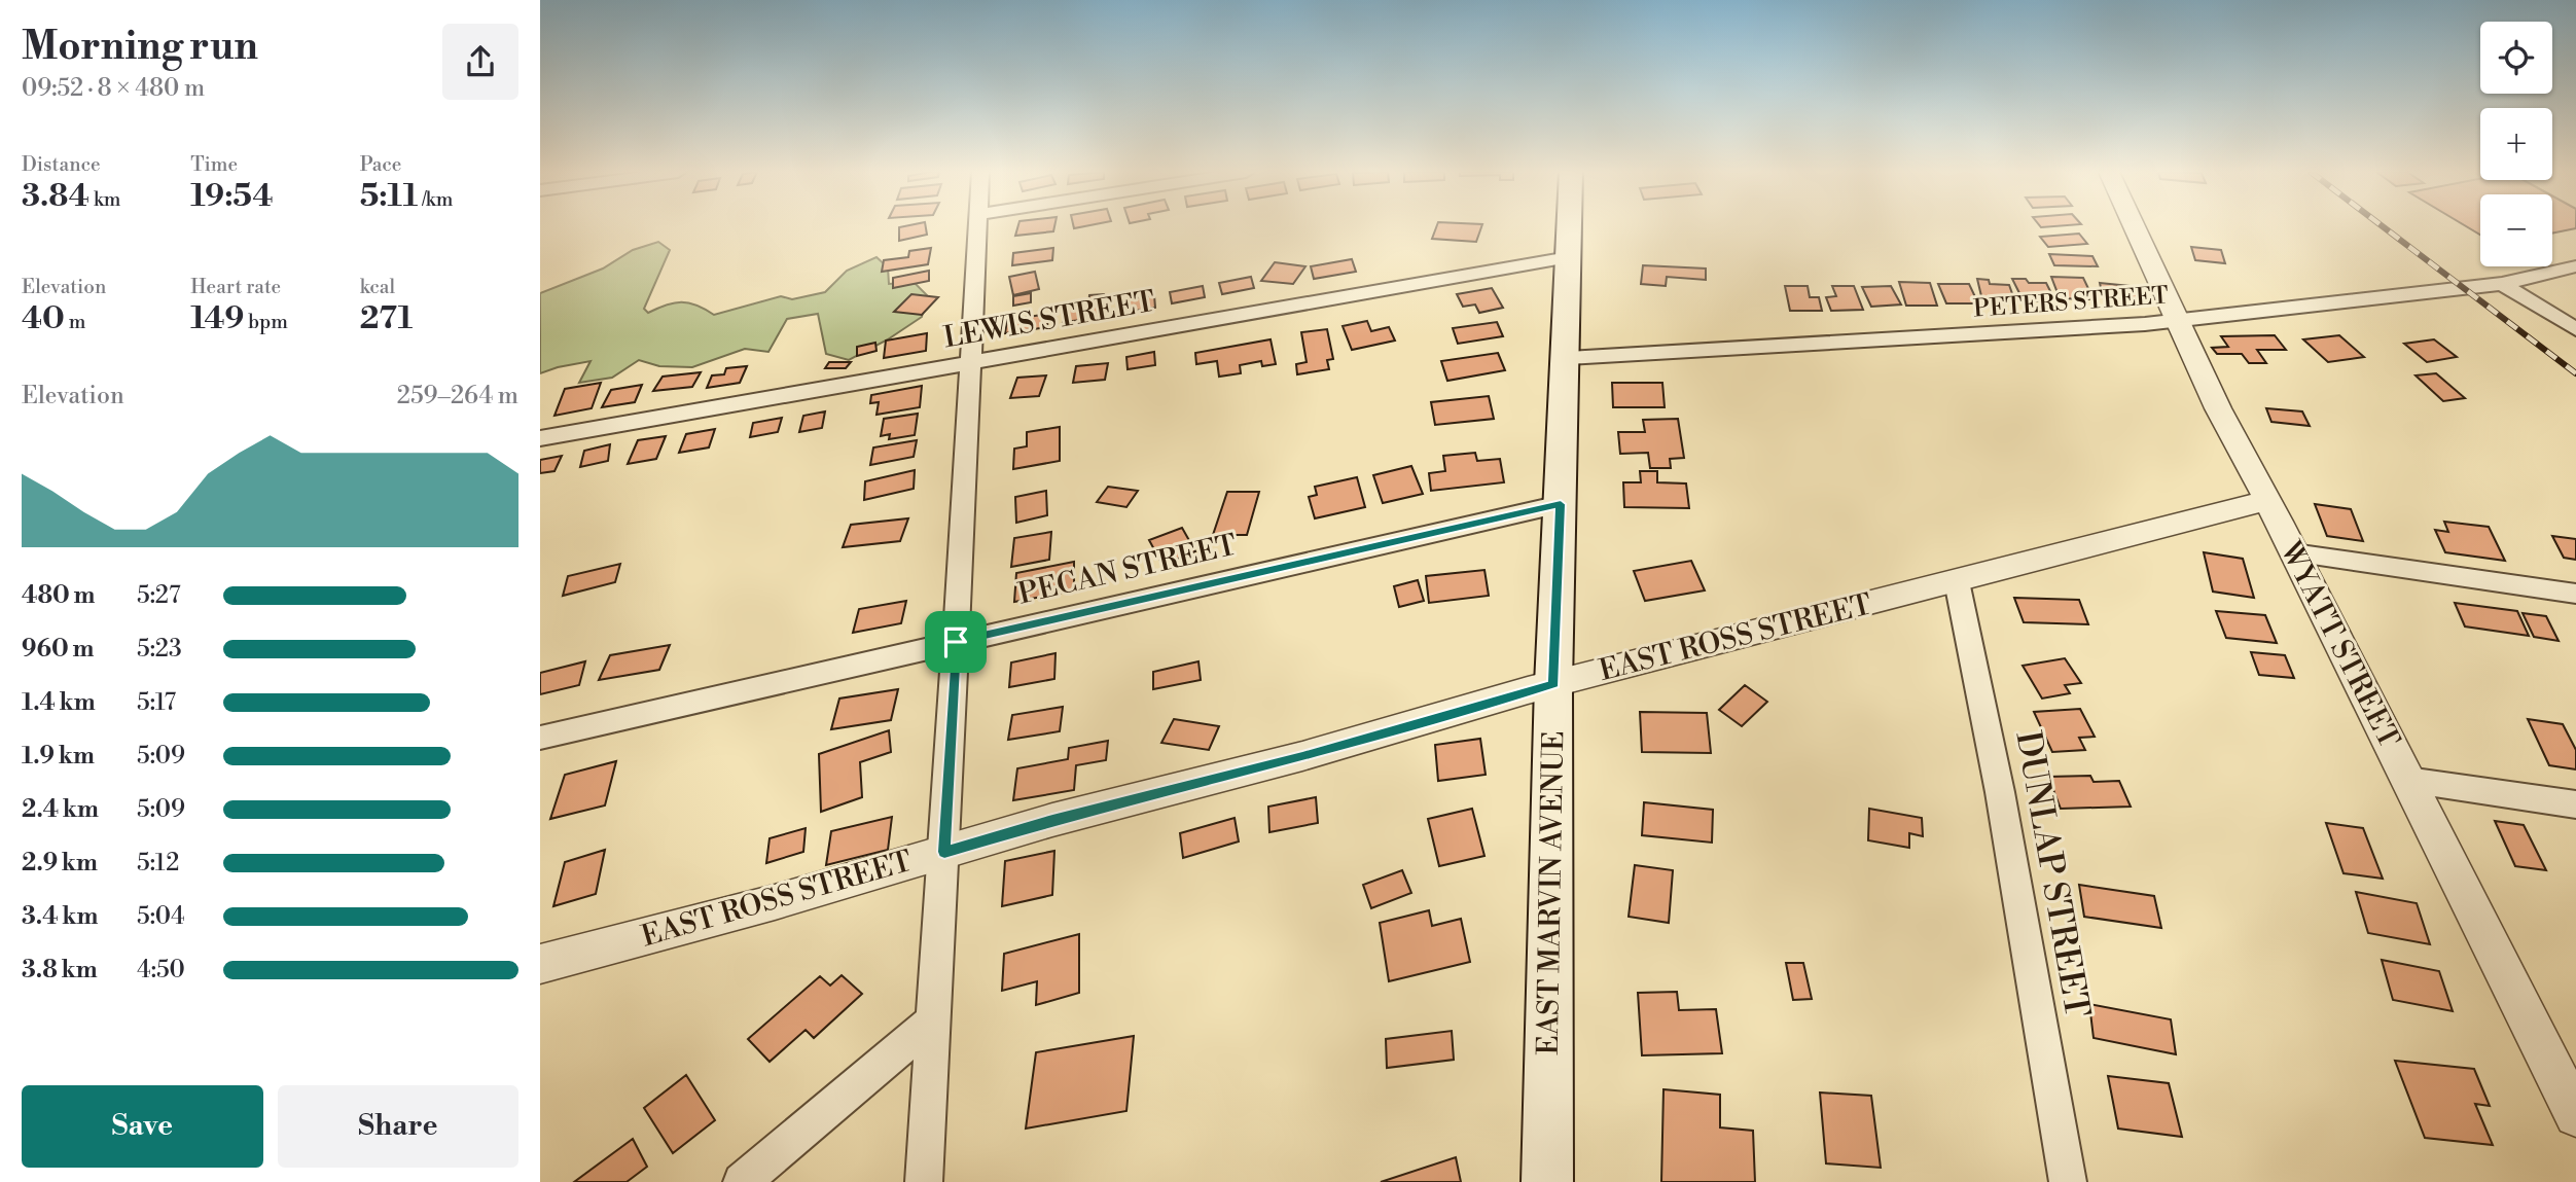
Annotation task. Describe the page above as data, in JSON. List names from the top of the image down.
{
  "streets": {
    "main road": ["EAST MARVIN AVENUE"],
    "street": [
      "PETERS STREET",
      "LEWIS STREET",
      "PECAN STREET",
      "EAST ROSS STREET",
      "WYATT STREET",
      "DUNLAP STREET"
    ]
  },
  "crossings": [
    ["PETERS STREET", "WYATT STREET"],
    ["PETERS STREET", "EAST MARVIN AVENUE"],
    ["LEWIS STREET", "EAST MARVIN AVENUE"],
    ["PECAN STREET", "EAST MARVIN AVENUE"],
    ["EAST ROSS STREET", "WYATT STREET"],
    ["EAST ROSS STREET", "DUNLAP STREET"],
    ["EAST ROSS STREET", "EAST MARVIN AVENUE"]
  ],
  "page": {
    "heading": ["Morning run", "09:52 · 8 × 480 m"],
    "map_buttons": ["+", "−"],
    "stats": [
      ["Distance", "3.84 km"],
      ["Time", "19:54"],
      ["Pace", "5:11 /km"],
      ["Elevation", "40 m"],
      ["Heart rate", "149 bpm"],
      ["kcal", "271"]
    ],
    "chart": ["Elevation", "259–264 m"],
    "list": [
      {
        "name": "480 m",
        "note": "5:27"
      },
      {
        "name": "960 m",
        "note": "5:23"
      },
      {
        "name": "1.4 km",
        "note": "5:17"
      },
      {
        "name": "1.9 km",
        "note": "5:09"
      },
      {
        "name": "2.4 km",
        "note": "5:09"
      },
      {
        "name": "2.9 km",
        "note": "5:12"
      },
      {
        "name": "3.4 km",
        "note": "5:04"
      },
      {
        "name": "3.8 km",
        "note": "4:50"
      }
    ],
    "buttons": ["Save", "Share"]
  }
}
